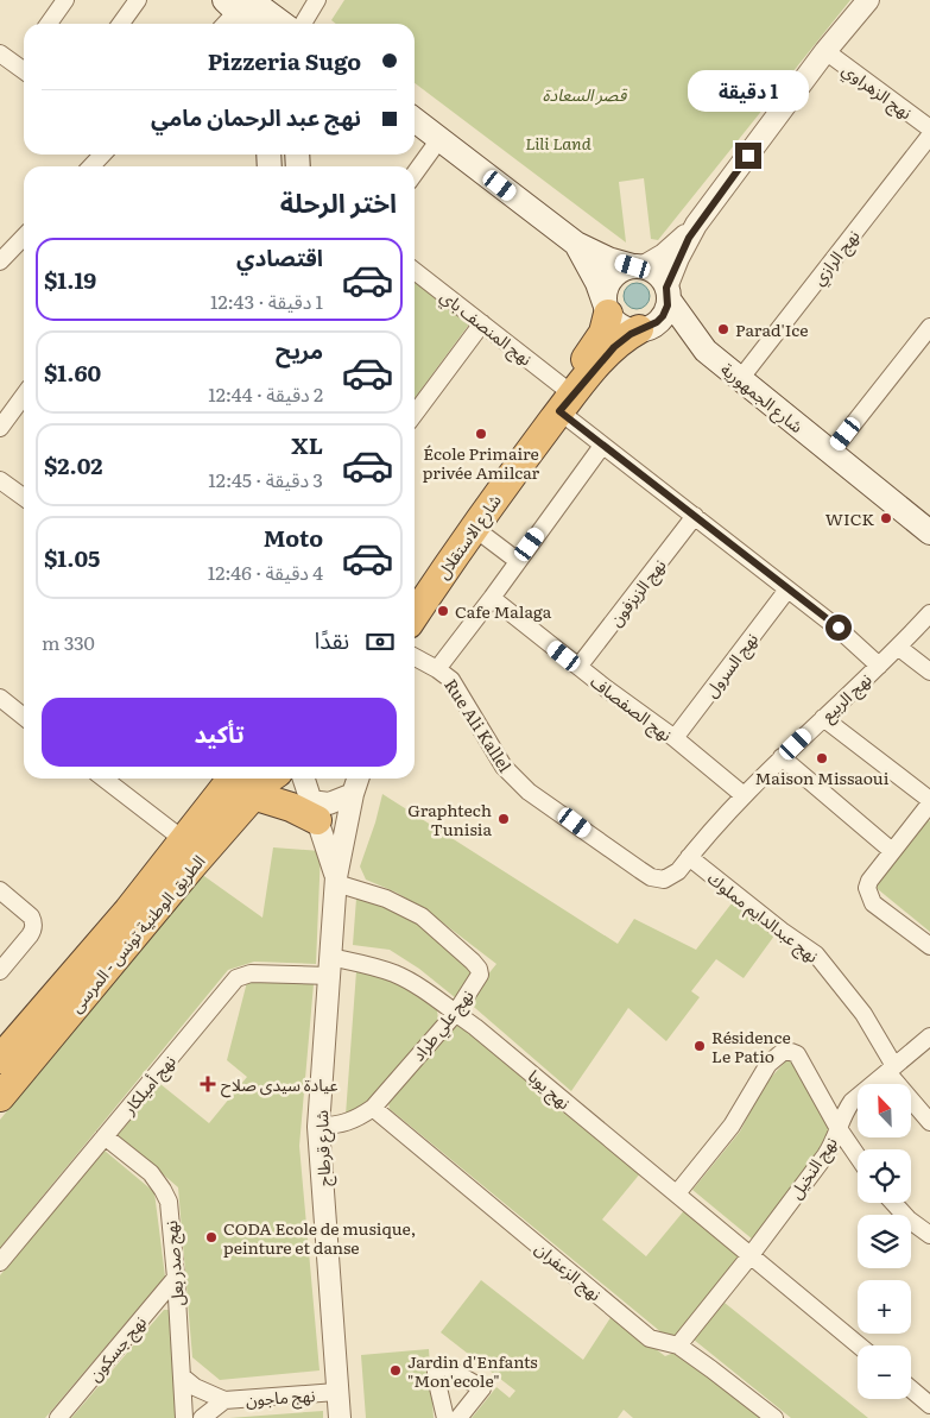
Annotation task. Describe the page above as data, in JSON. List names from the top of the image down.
{
  "streets": {
    "highway": ["شارع الاستقلال", "الطريق الوطنية تونس - المرسى"],
    "main road": ["شارع الجمهورية"],
    "street": [
      "نهج الزهراوي",
      "نهج الرازي",
      "نهج المنصف باي",
      "نهج الزيزفون",
      "نهج السرول",
      "نهج الربيع",
      "نهج الصفصاف",
      "Rue Ali Kallel",
      "نهج عبدالدايم مملوك",
      "نهج علي طراد",
      "نهج أميلكار",
      "نهج يوبا",
      "شارع قرطاج",
      "نهج النخيل",
      "نهج صدر بعل",
      "نهج الزعفران",
      "نهج جسكون",
      "نهج ماجون"
    ]
  },
  "crossings": [
    ["نهج الرازي", "شارع الجمهورية"],
    ["نهج المنصف باي", "شارع الاستقلال"],
    ["نهج المنصف باي", "نهج الزيزفون"],
    ["نهج المنصف باي", "نهج السرول"],
    ["نهج المنصف باي", "نهج الربيع"],
    ["شارع الجمهورية", "شارع الاستقلال"],
    ["نهج الزيزفون", "نهج الصفصاف"],
    ["نهج السرول", "نهج الصفصاف"],
    ["نهج الربيع", "نهج الصفصاف"],
    ["نهج الربيع", "Rue Ali Kallel"],
    ["نهج الربيع", "نهج عبدالدايم مملوك"],
    ["Rue Ali Kallel", "نهج عبدالدايم مملوك"],
    ["نهج عبدالدايم مملوك", "نهج النخيل"],
    ["نهج علي طراد", "نهج يوبا"],
    ["نهج علي طراد", "شارع قرطاج"],
    ["نهج علي طراد", "نهج الزعفران"],
    ["نهج أميلكار", "نهج يوبا"],
    ["نهج أميلكار", "شارع قرطاج"],
    ["نهج أميلكار", "نهج صدر بعل"],
    ["نهج يوبا", "شارع قرطاج"],
    ["نهج يوبا", "نهج النخيل"],
    ["شارع قرطاج", "نهج ماجون"],
    ["نهج صدر بعل", "نهج جسكون"],
    ["نهج صدر بعل", "نهج ماجون"]
  ],
  "parks": ["قصر السعادة", "Lili Land"],
  "places": {
    "other": [
      "Parad'Ice",
      "École Primaire privée Amilcar",
      "WICK",
      "Cafe Malaga",
      "Maison Missaoui",
      "Graphtech Tunisia",
      "Résidence Le Patio",
      "CODA Ecole de musique, peinture et danse",
      "Jardin d'Enfants \"Mon'ecole\""
    ],
    "health": ["عيادة سيدى صلاح"]
  },
  "north": "top left",
  "page": {
    "banner": ["Pizzeria Sugo", "نهج عبد الرحمان مامي"],
    "bubble": "1 دقيقة",
    "heading": "اختر الرحلة",
    "list": [
      {
        "name": "اقتصادي",
        "note": "1 دقيقة · 12:43",
        "value": "$1.19"
      },
      {
        "name": "مريح",
        "note": "2 دقيقة · 12:44",
        "value": "$1.60"
      },
      {
        "name": "XL",
        "note": "3 دقيقة · 12:45",
        "value": "$2.02"
      },
      {
        "name": "Moto",
        "note": "4 دقيقة · 12:46",
        "value": "$1.05"
      }
    ],
    "pay": ["نقدًا", "330 m"],
    "buttons": "تأكيد",
    "map_buttons": ["+", "−"]
  }
}
